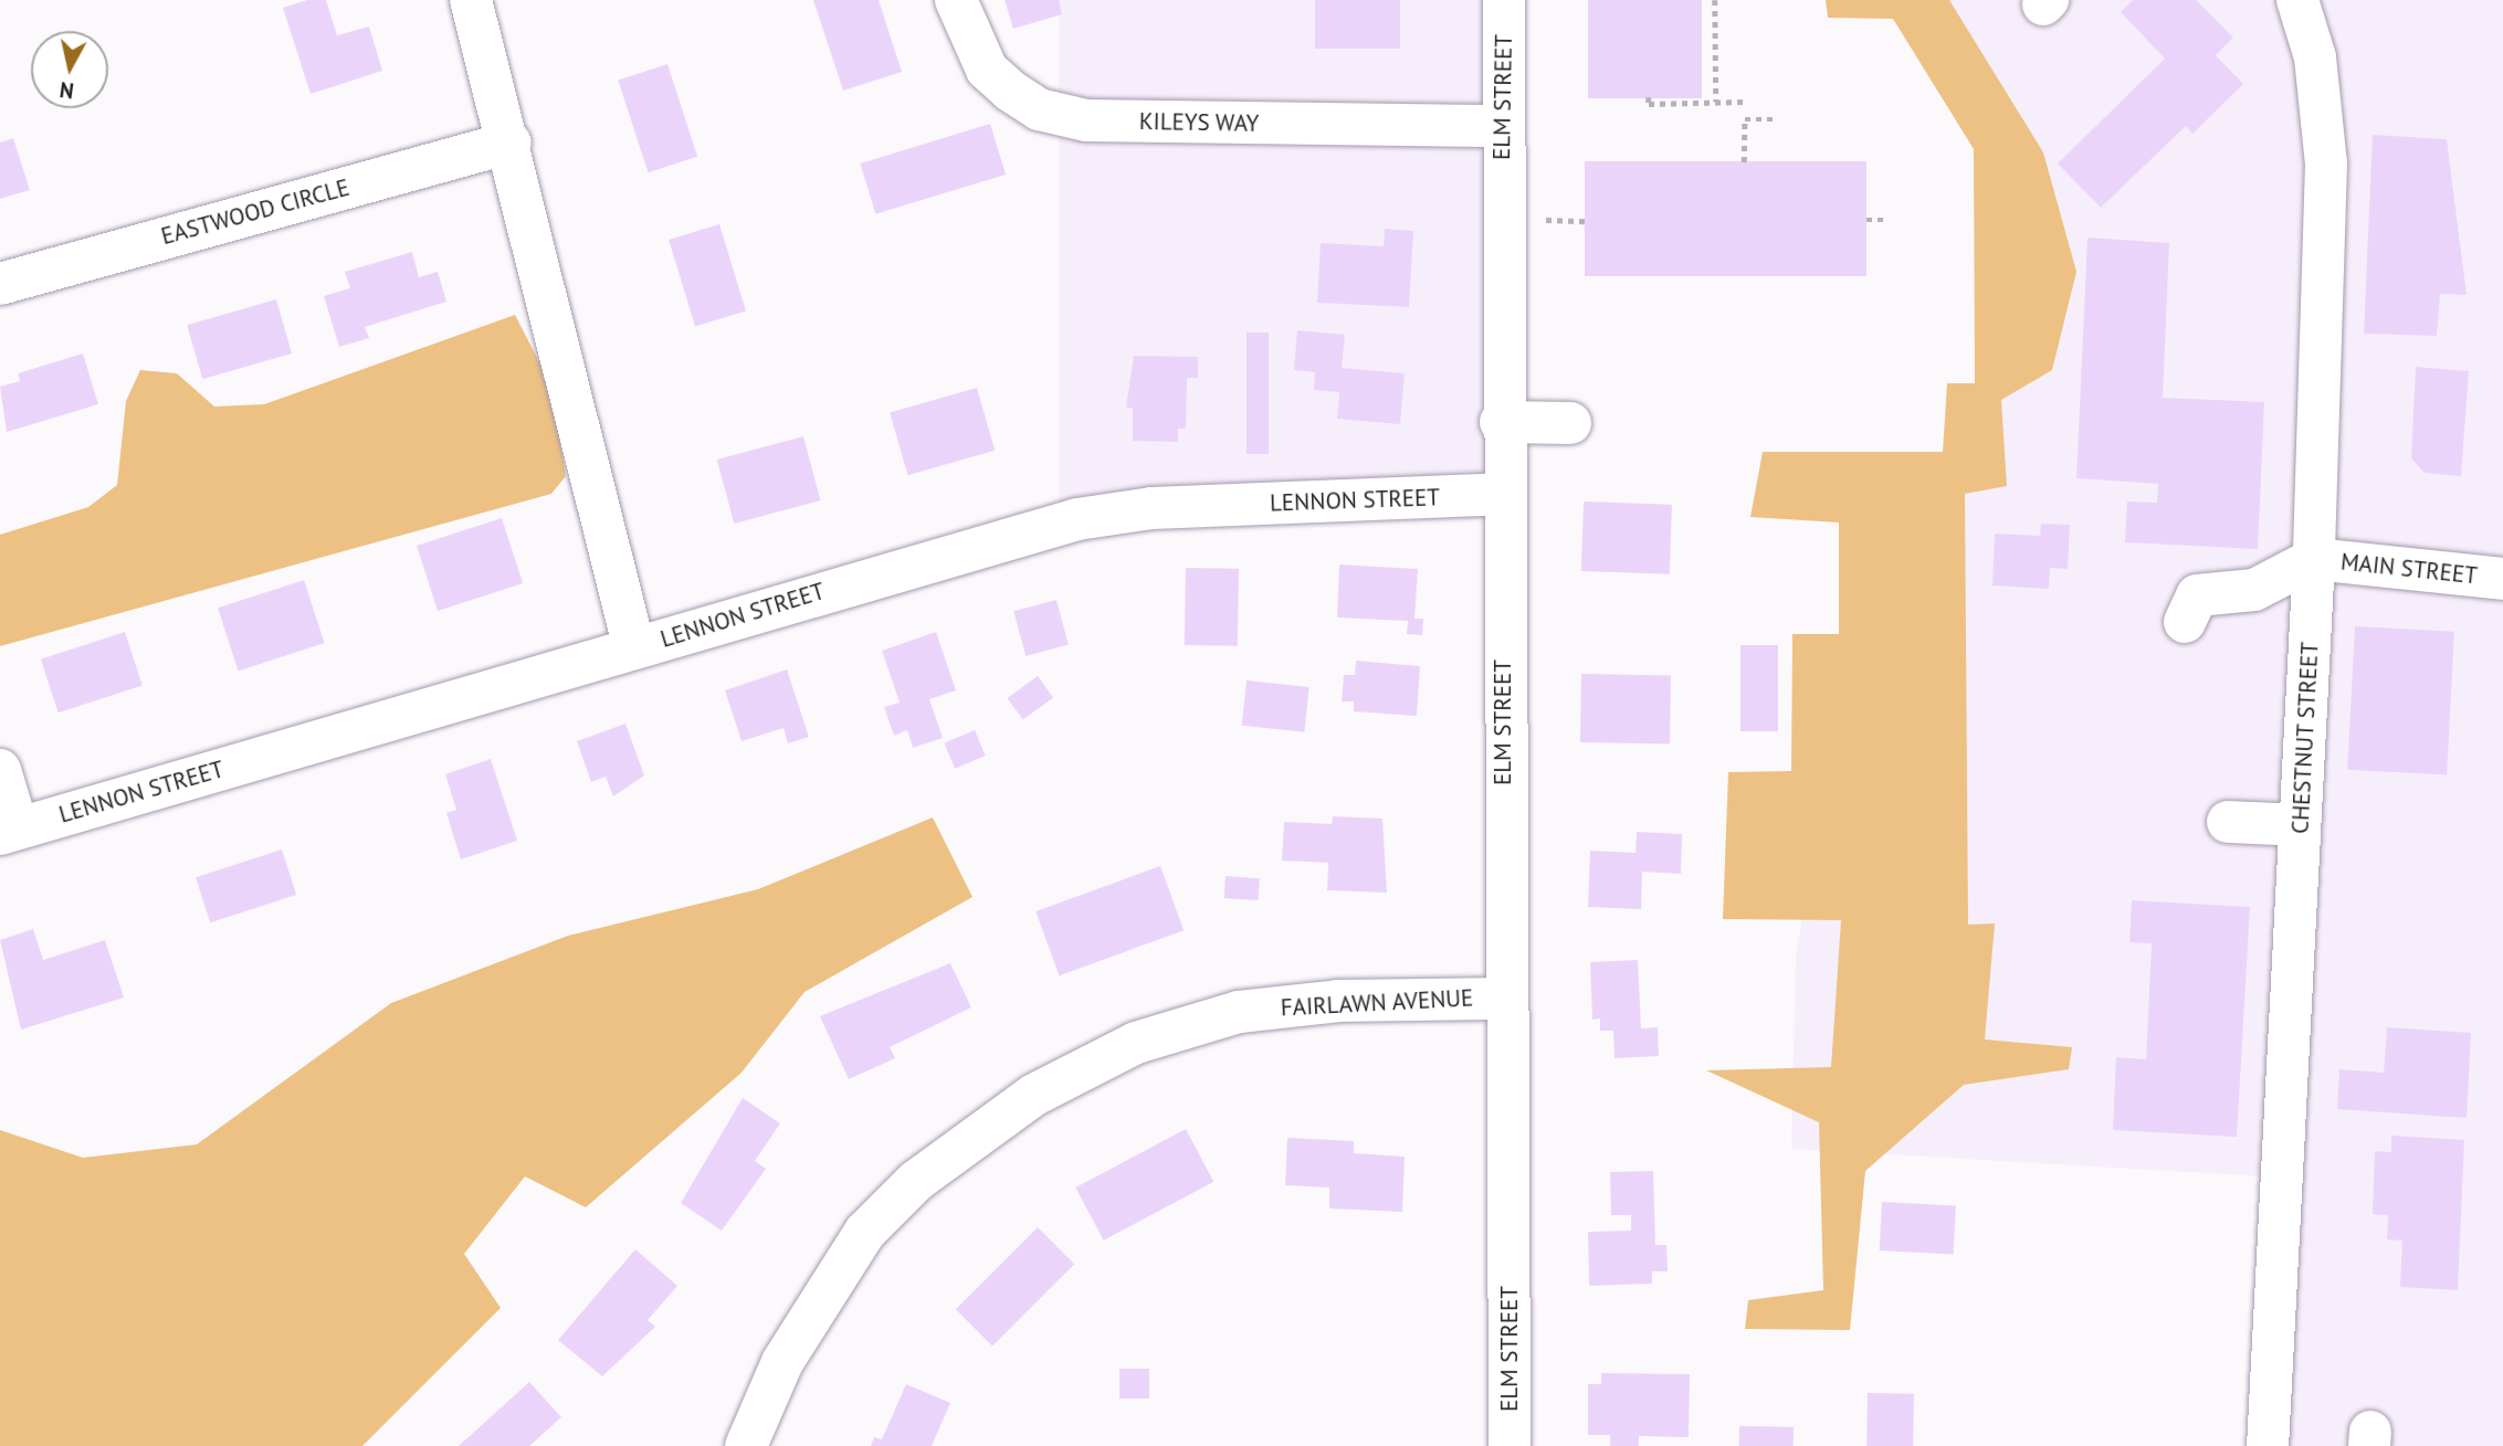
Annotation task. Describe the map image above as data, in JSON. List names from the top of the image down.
{
  "streets": {
    "street": [
      "ELM STREET",
      "KILEYS WAY",
      "EASTWOOD CIRCLE",
      "LENNON STREET",
      "MAIN STREET",
      "CHESTNUT STREET",
      "FAIRLAWN AVENUE"
    ]
  },
  "crossings": [
    ["ELM STREET", "KILEYS WAY"],
    ["ELM STREET", "LENNON STREET"],
    ["ELM STREET", "FAIRLAWN AVENUE"],
    ["MAIN STREET", "CHESTNUT STREET"]
  ],
  "north": "bottom"
}
